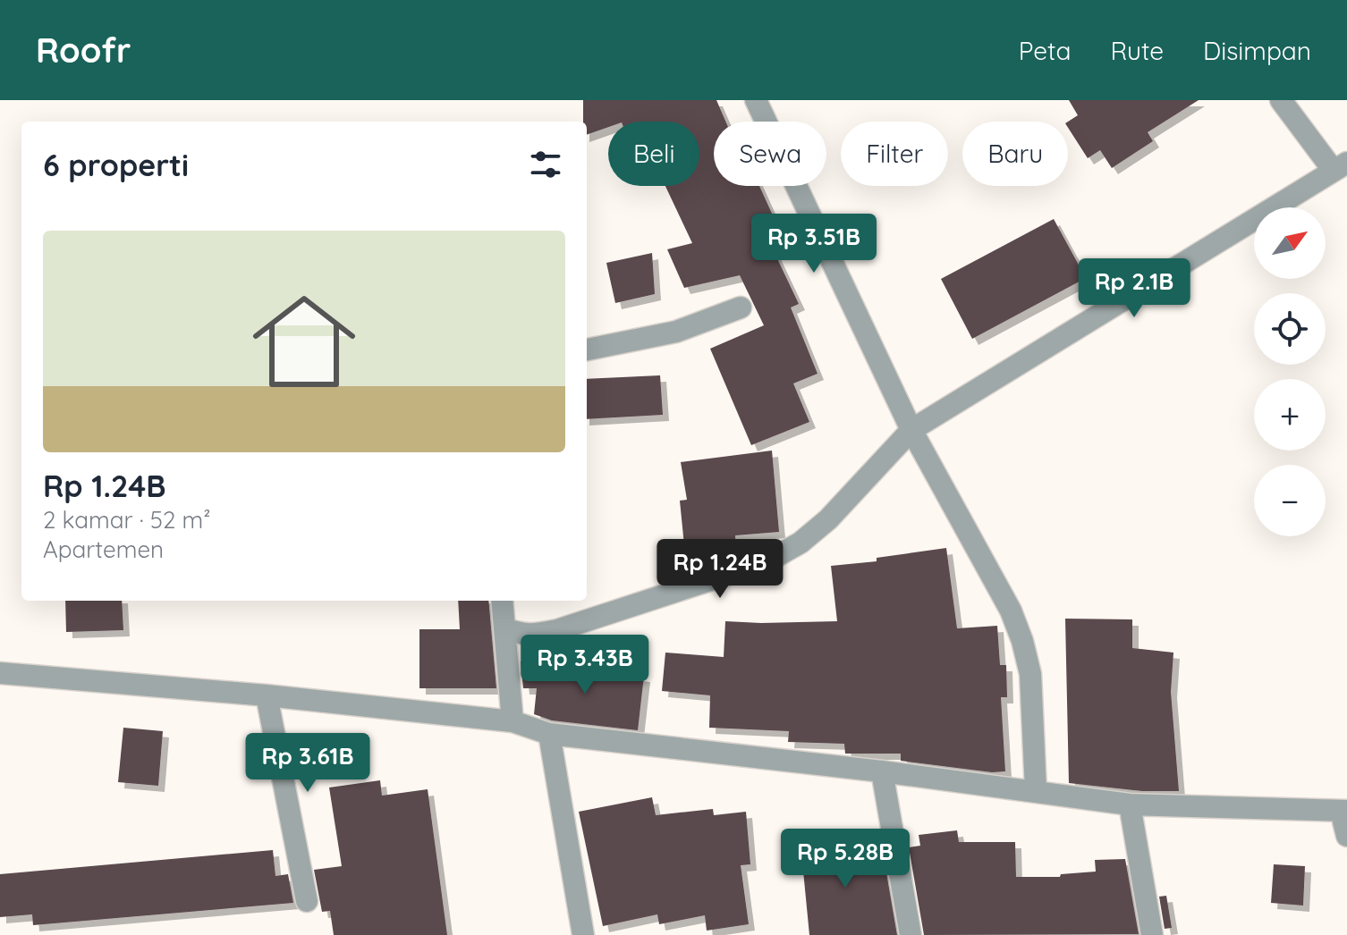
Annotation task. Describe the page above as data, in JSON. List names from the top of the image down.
{
  "north": "top right",
  "page": {
    "header": "Roofr",
    "nav": ["Peta", "Rute", "Disimpan"],
    "chip": [
      "Beli",
      "Sewa",
      "Filter",
      "Baru"
    ],
    "heading": "6 properti",
    "map_buttons": ["+", "−"],
    "list": [
      {
        "name": "Rp 1.24B",
        "note": "2 kamar · 52 m² · Apartemen"
      }
    ],
    "price": [
      "Rp 3.51B",
      "Rp 2.1B",
      "Rp 1.24B",
      "Rp 3.43B",
      "Rp 3.61B",
      "Rp 5.28B"
    ]
  }
}
